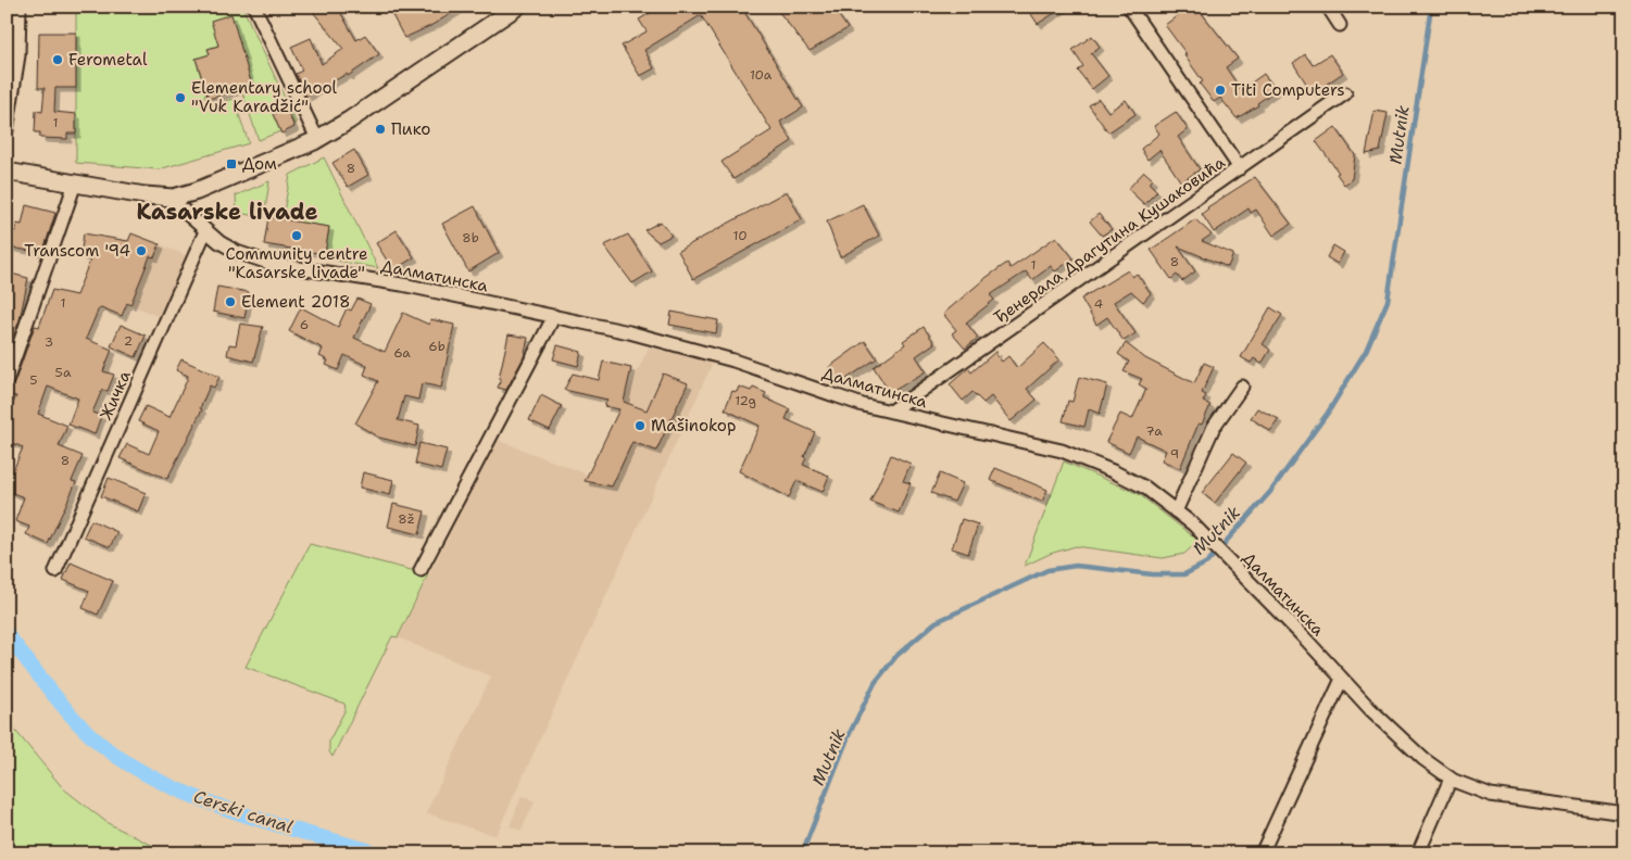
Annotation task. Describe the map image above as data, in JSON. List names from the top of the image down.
{
  "streets": {
    "street": ["Ђенерала Драгутина Кушаковића", "Далматинска", "Жичка"]
  },
  "crossings": [
    ["Ђенерала Драгутина Кушаковића", "Далматинска"],
    ["Далматинска", "Жичка"]
  ],
  "districts": ["Kasarske livade"],
  "water": ["Mutnik", "Cerski canal"],
  "places": {
    "other": [
      "Ferometal",
      "Titi Computers",
      "Elementary school \"Vuk Karadžić\"",
      "Пико",
      "Community centre \"Kasarske livade\"",
      "Transcom '94",
      "Element 2018",
      "Mašinokop"
    ],
    "transit": ["Дом"]
  },
  "house_numbers": [
    "10a",
    "1",
    "8",
    "10",
    "8b",
    "8",
    "1",
    "1",
    "4",
    "6",
    "2",
    "3",
    "6b",
    "6a",
    "5a",
    "5",
    "12g",
    "7a",
    "9",
    "8",
    "8ž"
  ]
}
